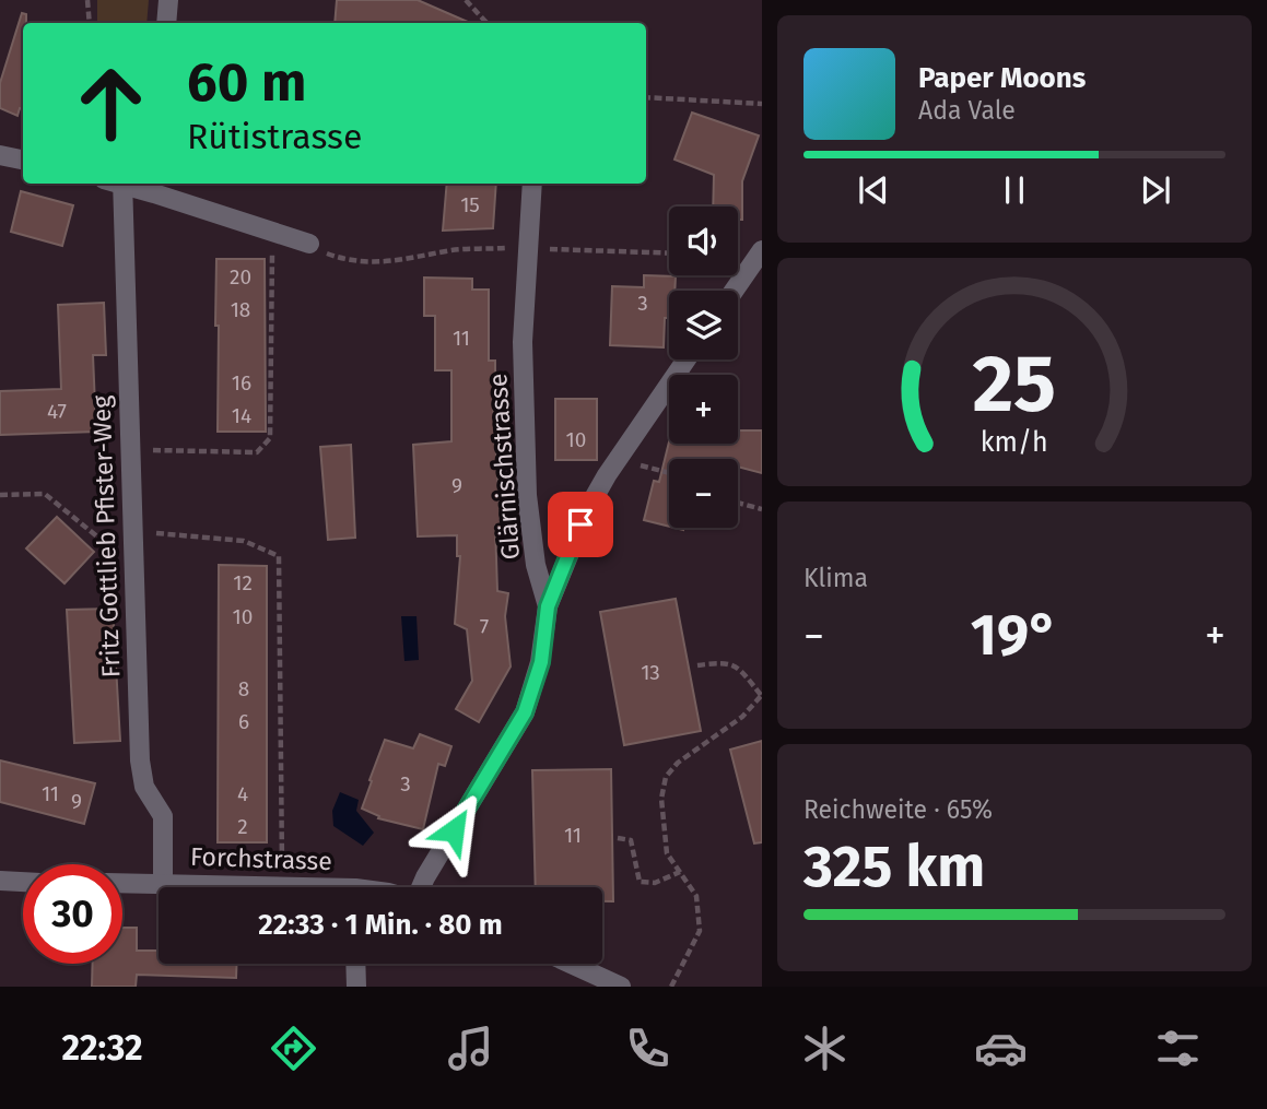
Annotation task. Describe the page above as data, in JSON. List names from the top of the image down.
{
  "streets": {
    "street": ["Glärnischstrasse", "Fritz Gottlieb Pfister-Weg", "Forchstrasse"]
  },
  "crossings": [
    ["Fritz Gottlieb Pfister-Weg", "Forchstrasse"]
  ],
  "house_numbers": [
    "15",
    "20",
    "3",
    "18",
    "11",
    "16",
    "47",
    "14",
    "10",
    "9",
    "12",
    "10",
    "7",
    "13",
    "8",
    "6",
    "3",
    "11",
    "4",
    "9",
    "2",
    "11"
  ],
  "page": {
    "turn": ["60 m", "Rütistrasse"],
    "song": ["Paper Moons", "Ada Vale"],
    "map_buttons": ["+", "−"],
    "tile": [
      "Klima",
      ["Reichweite · 65%", "325 km"]
    ],
    "heat": ["−", "19°", "+"],
    "limit": "30",
    "trip": "22:33 · 1 Min. · 80 m",
    "tabs": "22:32",
    "gauge": ["25", "km/h"]
  }
}
